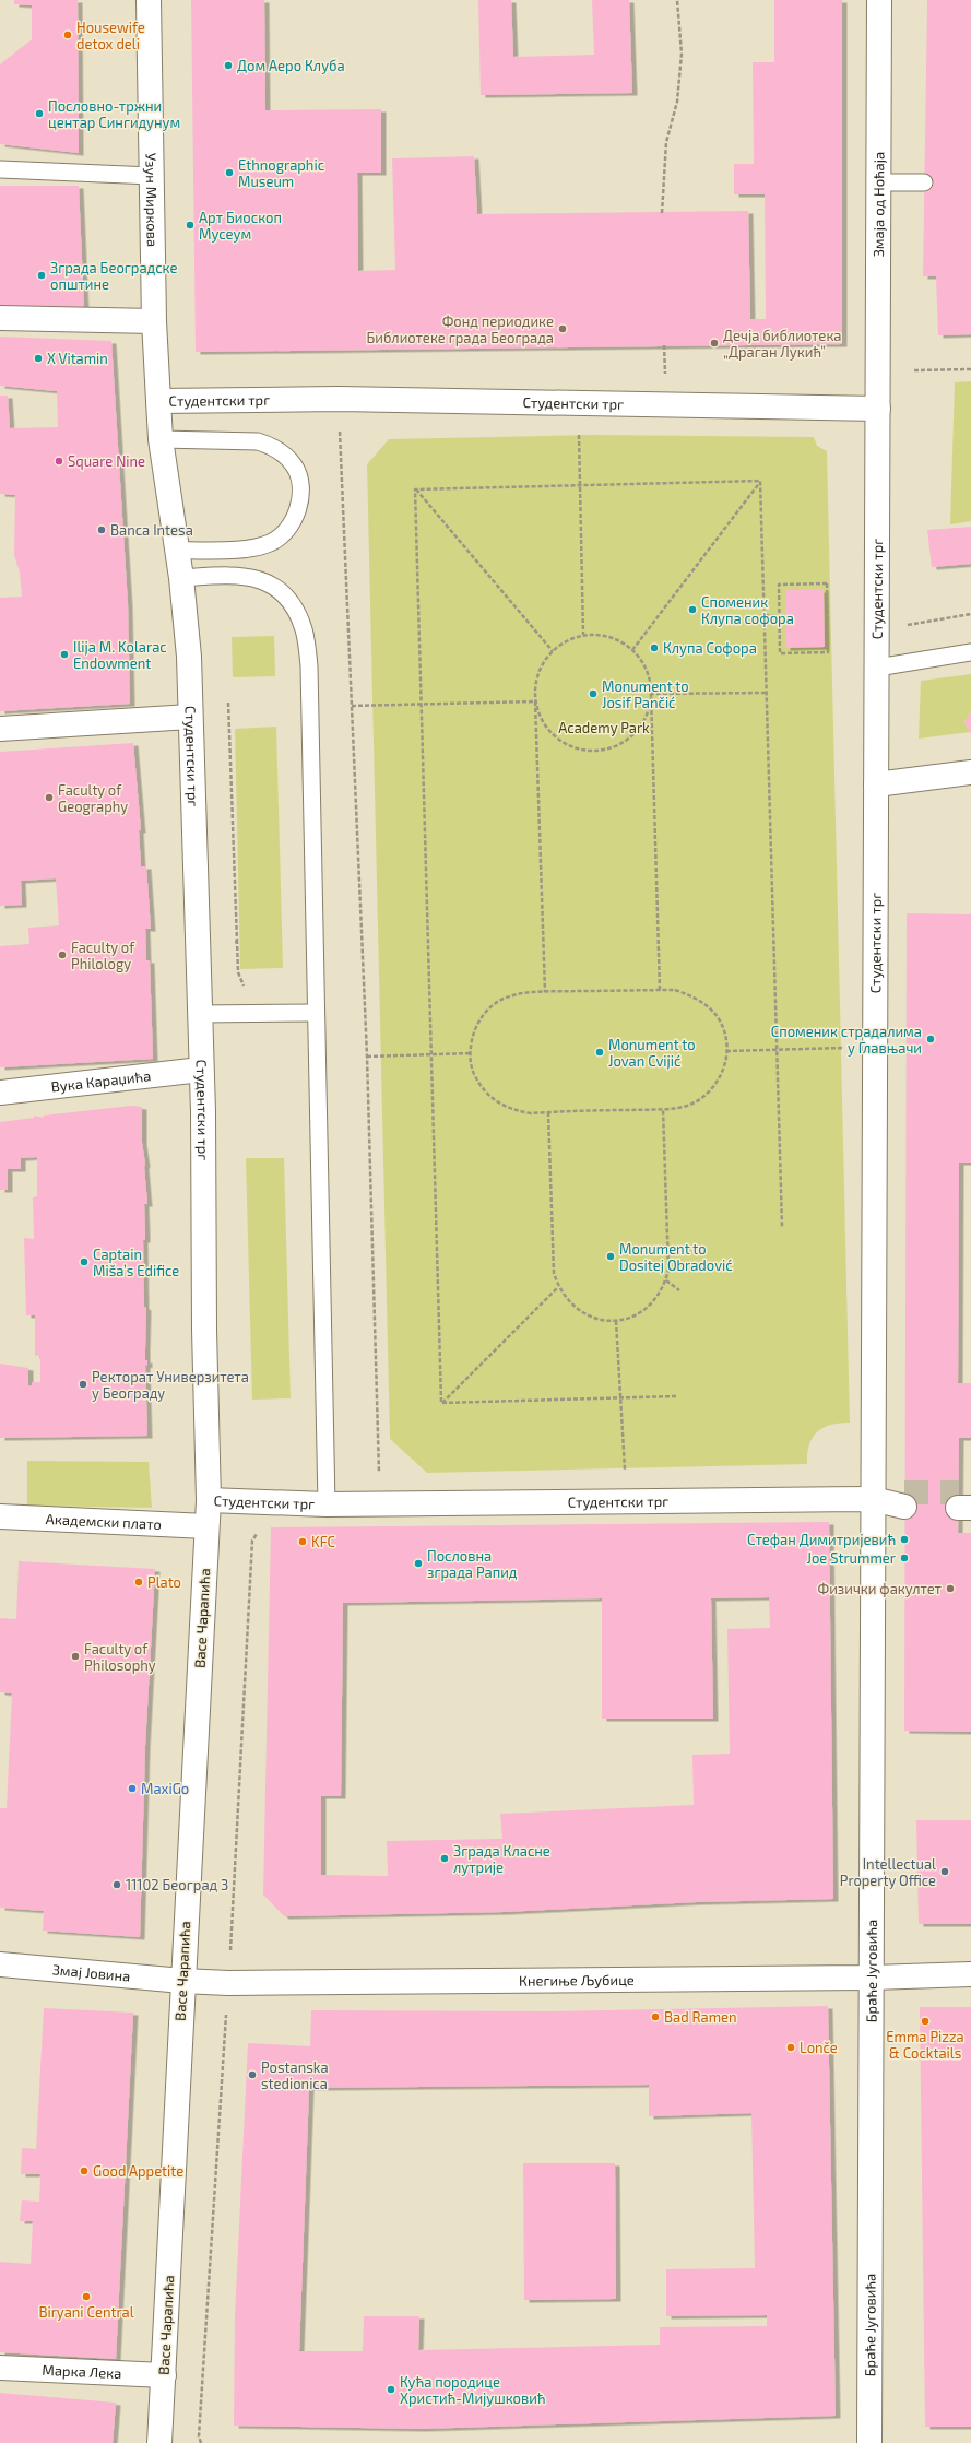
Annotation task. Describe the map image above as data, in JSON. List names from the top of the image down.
{
  "streets": {
    "street": [
      "Узун Миркова",
      "Змаја од Ноћаја",
      "Студентски трг",
      "Вука Караџића",
      "Академски плато",
      "Васе Чарапића",
      "Браће Југовића",
      "Змај Јовина",
      "Кнегиње Љубице",
      "Марка Лека"
    ]
  },
  "crossings": [
    ["Узун Миркова", "Студентски трг"],
    ["Змаја од Ноћаја", "Студентски трг"],
    ["Студентски трг", "Вука Караџића"],
    ["Студентски трг", "Васе Чарапића"],
    ["Студентски трг", "Браће Југовића"],
    ["Академски плато", "Васе Чарапића"],
    ["Васе Чарапића", "Змај Јовина"],
    ["Васе Чарапића", "Кнегиње Љубице"],
    ["Васе Чарапића", "Марка Лека"],
    ["Браће Југовића", "Кнегиње Љубице"],
    ["Змај Јовина", "Кнегиње Љубице"]
  ],
  "parks": ["Academy Park"],
  "places": [
    "Housewife detox deli",
    "Дом Аеро Клуба",
    "Пословно-тржни центар Сингидунум",
    "Ethnographic Museum",
    "Арт Биоскоп Мусеум",
    "Зграда Београдске општине",
    "Фонд периодике Библиотеке града Београда",
    "Дечја библиотека „Драган Лукић”",
    "X Vitamin",
    "Square Nine",
    "Banca Intesa",
    "Споменик Клупа софора",
    "Клупа Софора",
    "Ilija M. Kolarac Endowment",
    "Monument to Josif Pančić",
    "Faculty of Geography",
    "Faculty of Philology",
    "Споменик страдалима у Главњачи",
    "Monument to Jovan Cvijić",
    "Monument to Dositej Obradović",
    "Captain Miša’s Edifice",
    "Ректорат Универзитета у Београду",
    "Стефан Димитријевић",
    "KFC",
    "Joe Strummer",
    "Пословна зграда Рапид",
    "Plato",
    "Физички факултет",
    "Faculty of Philosophy",
    "MaxiGo",
    "Зграда Класне лутрије",
    "Intellectual Property Office",
    "11102 Београд 3",
    "Bad Ramen",
    "Emma Pizza & Cocktails",
    "Lonče",
    "Postanska stedionica",
    "Good Appetite",
    "Biryani Central",
    "Кућа породице Христић-Мијушковић"
  ]
}
